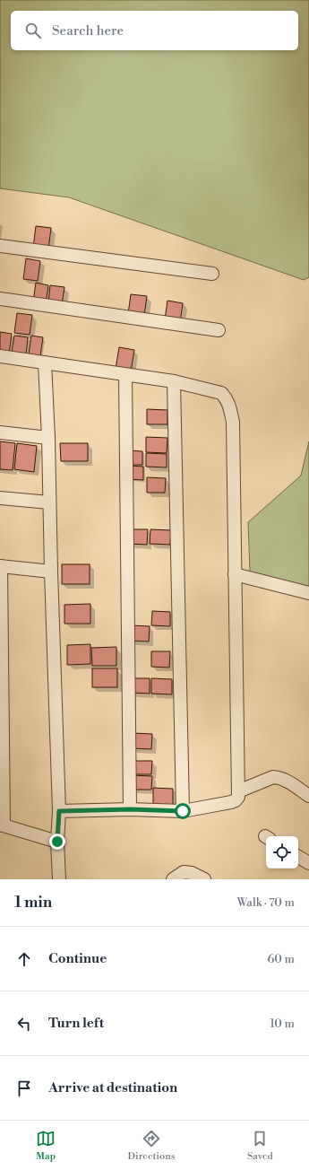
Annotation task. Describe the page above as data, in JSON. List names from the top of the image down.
{
  "page": {
    "search": "Search here",
    "heading": ["1 min", "Walk · 70 m"],
    "list": [
      ["Continue", "60 m"],
      ["Turn left", "10 m"],
      "Arrive at destination"
    ],
    "nav": ["Map", "Directions", "Saved"]
  }
}
